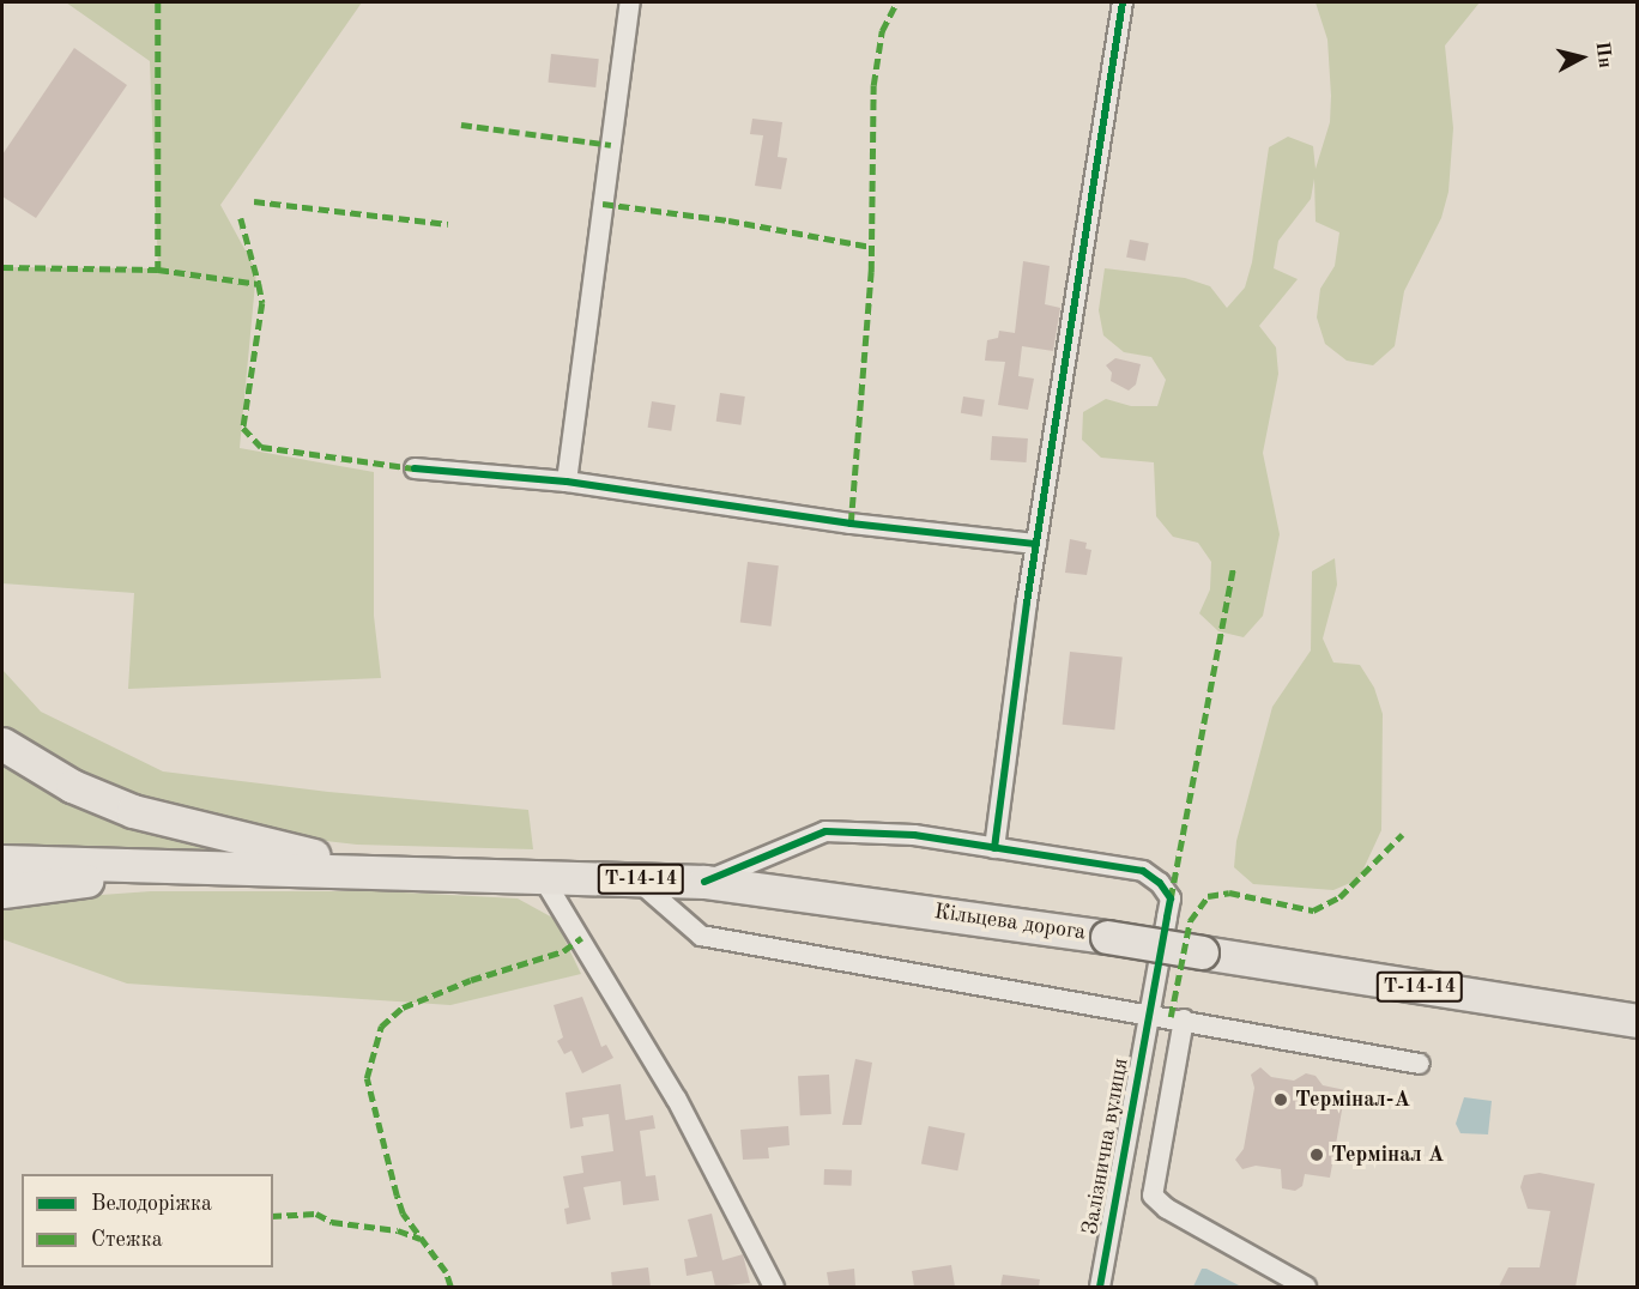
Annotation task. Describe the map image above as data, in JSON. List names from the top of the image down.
{
  "streets": {
    "highway": ["Т-14-14", "Кільцева дорога"],
    "street": ["Залізнична вулиця"]
  },
  "crossings": [
    ["Т-14-14", "Кільцева дорога"],
    ["Кільцева дорога", "Залізнична вулиця"]
  ],
  "places": ["Термінал-А", "Термінал А"],
  "legend": ["Велодоріжка", "Стежка"],
  "north": "right"
}
